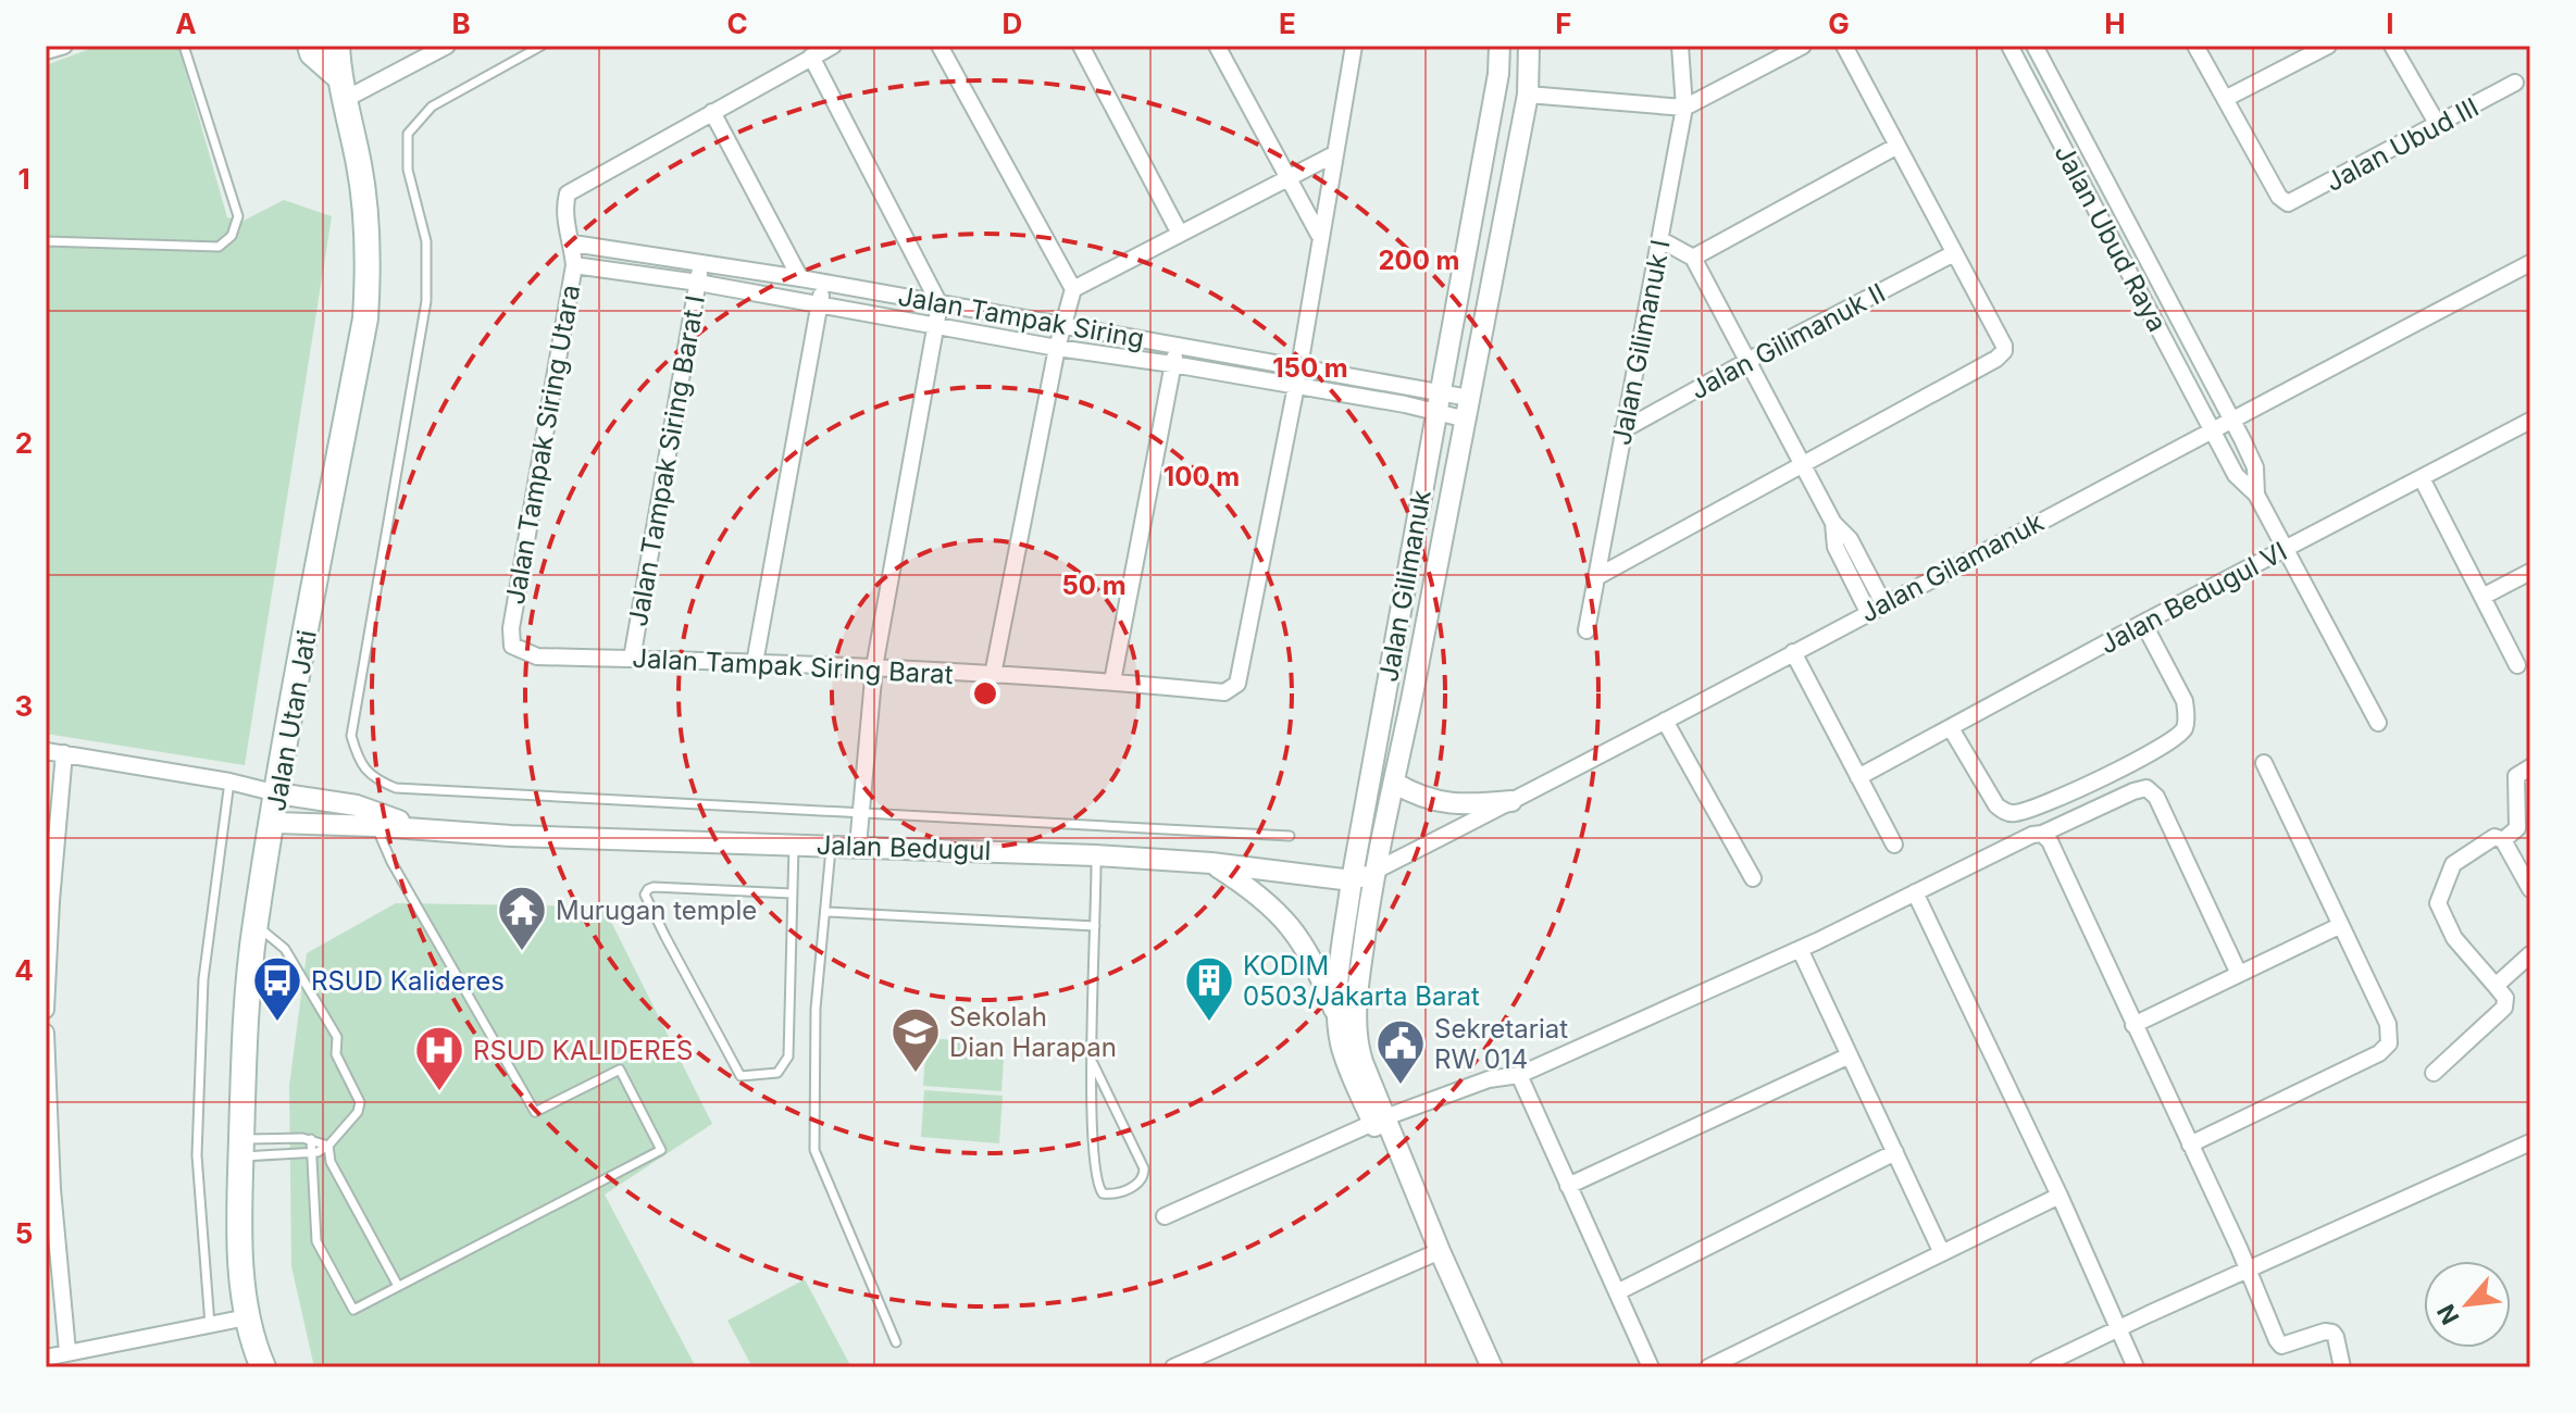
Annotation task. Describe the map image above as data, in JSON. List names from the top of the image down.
{
  "streets": {
    "main road": ["Jalan Utan Jati"],
    "street": [
      "Jalan Ubud III",
      "Jalan Ubud Raya",
      "Jalan Tampak Siring",
      "Jalan Gilimanuk II",
      "Jalan Gilimanuk I",
      "Jalan Tampak Siring Utara",
      "Jalan Tampak Siring Barat I",
      "Jalan Gilamanuk",
      "Jalan Gilimanuk",
      "Jalan Bedugul VI",
      "Jalan Tampak Siring Barat",
      "Jalan Bedugul"
    ]
  },
  "crossings": [
    ["Jalan Ubud Raya", "Jalan Gilamanuk"],
    ["Jalan Tampak Siring", "Jalan Tampak Siring Utara"],
    ["Jalan Tampak Siring", "Jalan Tampak Siring Barat I"],
    ["Jalan Tampak Siring", "Jalan Gilimanuk"],
    ["Jalan Tampak Siring", "Jalan Tampak Siring Barat"],
    ["Jalan Gilimanuk II", "Jalan Gilimanuk I"],
    ["Jalan Tampak Siring Utara", "Jalan Tampak Siring Barat"],
    ["Jalan Tampak Siring Barat I", "Jalan Tampak Siring Barat"],
    ["Jalan Gilamanuk", "Jalan Gilimanuk"],
    ["Jalan Gilamanuk", "Jalan Bedugul"],
    ["Jalan Gilimanuk", "Jalan Bedugul"],
    ["Jalan Utan Jati", "Jalan Bedugul"]
  ],
  "places": {
    "temple": ["Murugan temple"],
    "bus stop": ["RSUD Kalideres"],
    "building": ["KODIM 0503/Jakarta Barat"],
    "school or university": ["Sekolah Dian Harapan"],
    "public building": ["Sekretariat RW 014"],
    "hospital": ["RSUD KALIDERES"]
  },
  "north": "bottom left",
  "grid": {
    "columns": [
      "A",
      "B",
      "C",
      "D",
      "E",
      "F",
      "G",
      "H",
      "I"
    ],
    "rows": [
      "1",
      "2",
      "3",
      "4",
      "5"
    ]
  },
  "rings": [
    "200 m",
    "150 m",
    "100 m",
    "50 m"
  ]
}
